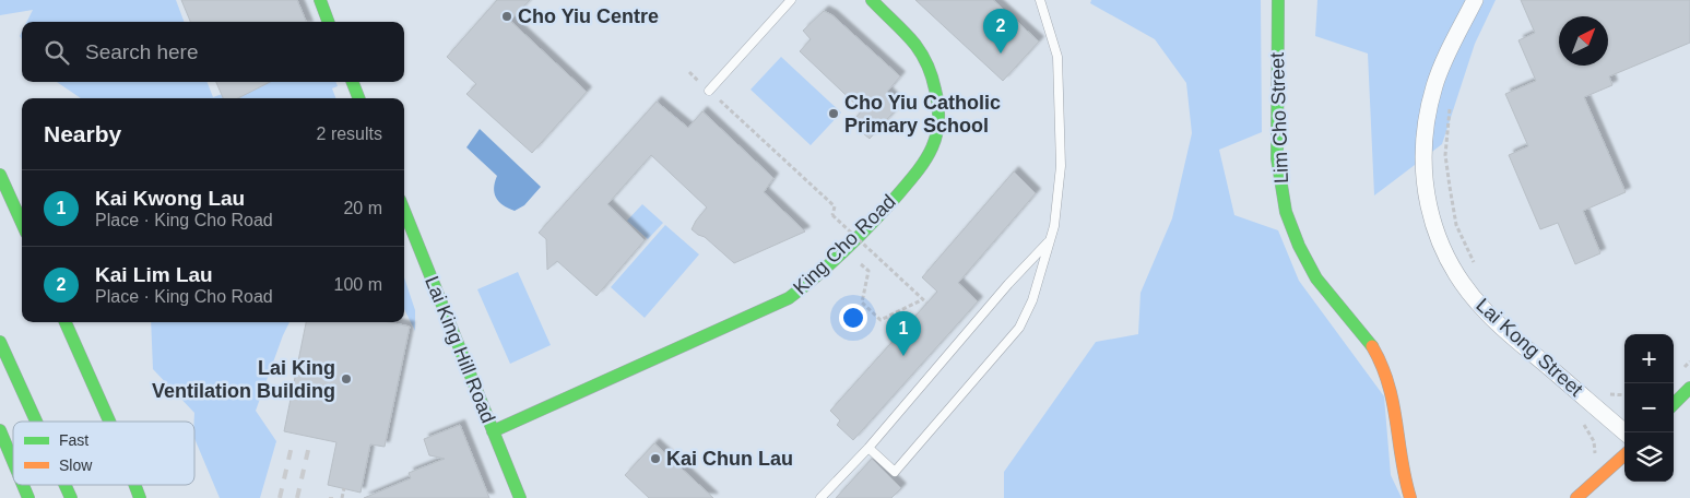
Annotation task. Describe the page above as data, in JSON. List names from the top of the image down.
{
  "streets": {
    "main road": ["Lim Cho Street", "King Cho Road", "Lai King Hill Road"],
    "street": ["Lai Kong Street"]
  },
  "crossings": [
    ["King Cho Road", "Lai King Hill Road"]
  ],
  "places": [
    "Cho Yiu Centre",
    "Cho Yiu Catholic Primary School",
    "Lai King Ventilation Building",
    "Kai Chun Lau"
  ],
  "legend": ["Fast", "Slow"],
  "north": "top right",
  "page": {
    "pins": ["2", "1"],
    "search": "Search here",
    "heading": ["Nearby", "2 results"],
    "list": [
      {
        "mark": "1",
        "name": "Kai Kwong Lau",
        "note": "Place · King Cho Road",
        "value": "20 m"
      },
      {
        "mark": "2",
        "name": "Kai Lim Lau",
        "note": "Place · King Cho Road",
        "value": "100 m"
      }
    ],
    "map_buttons": ["+", "−"]
  }
}
